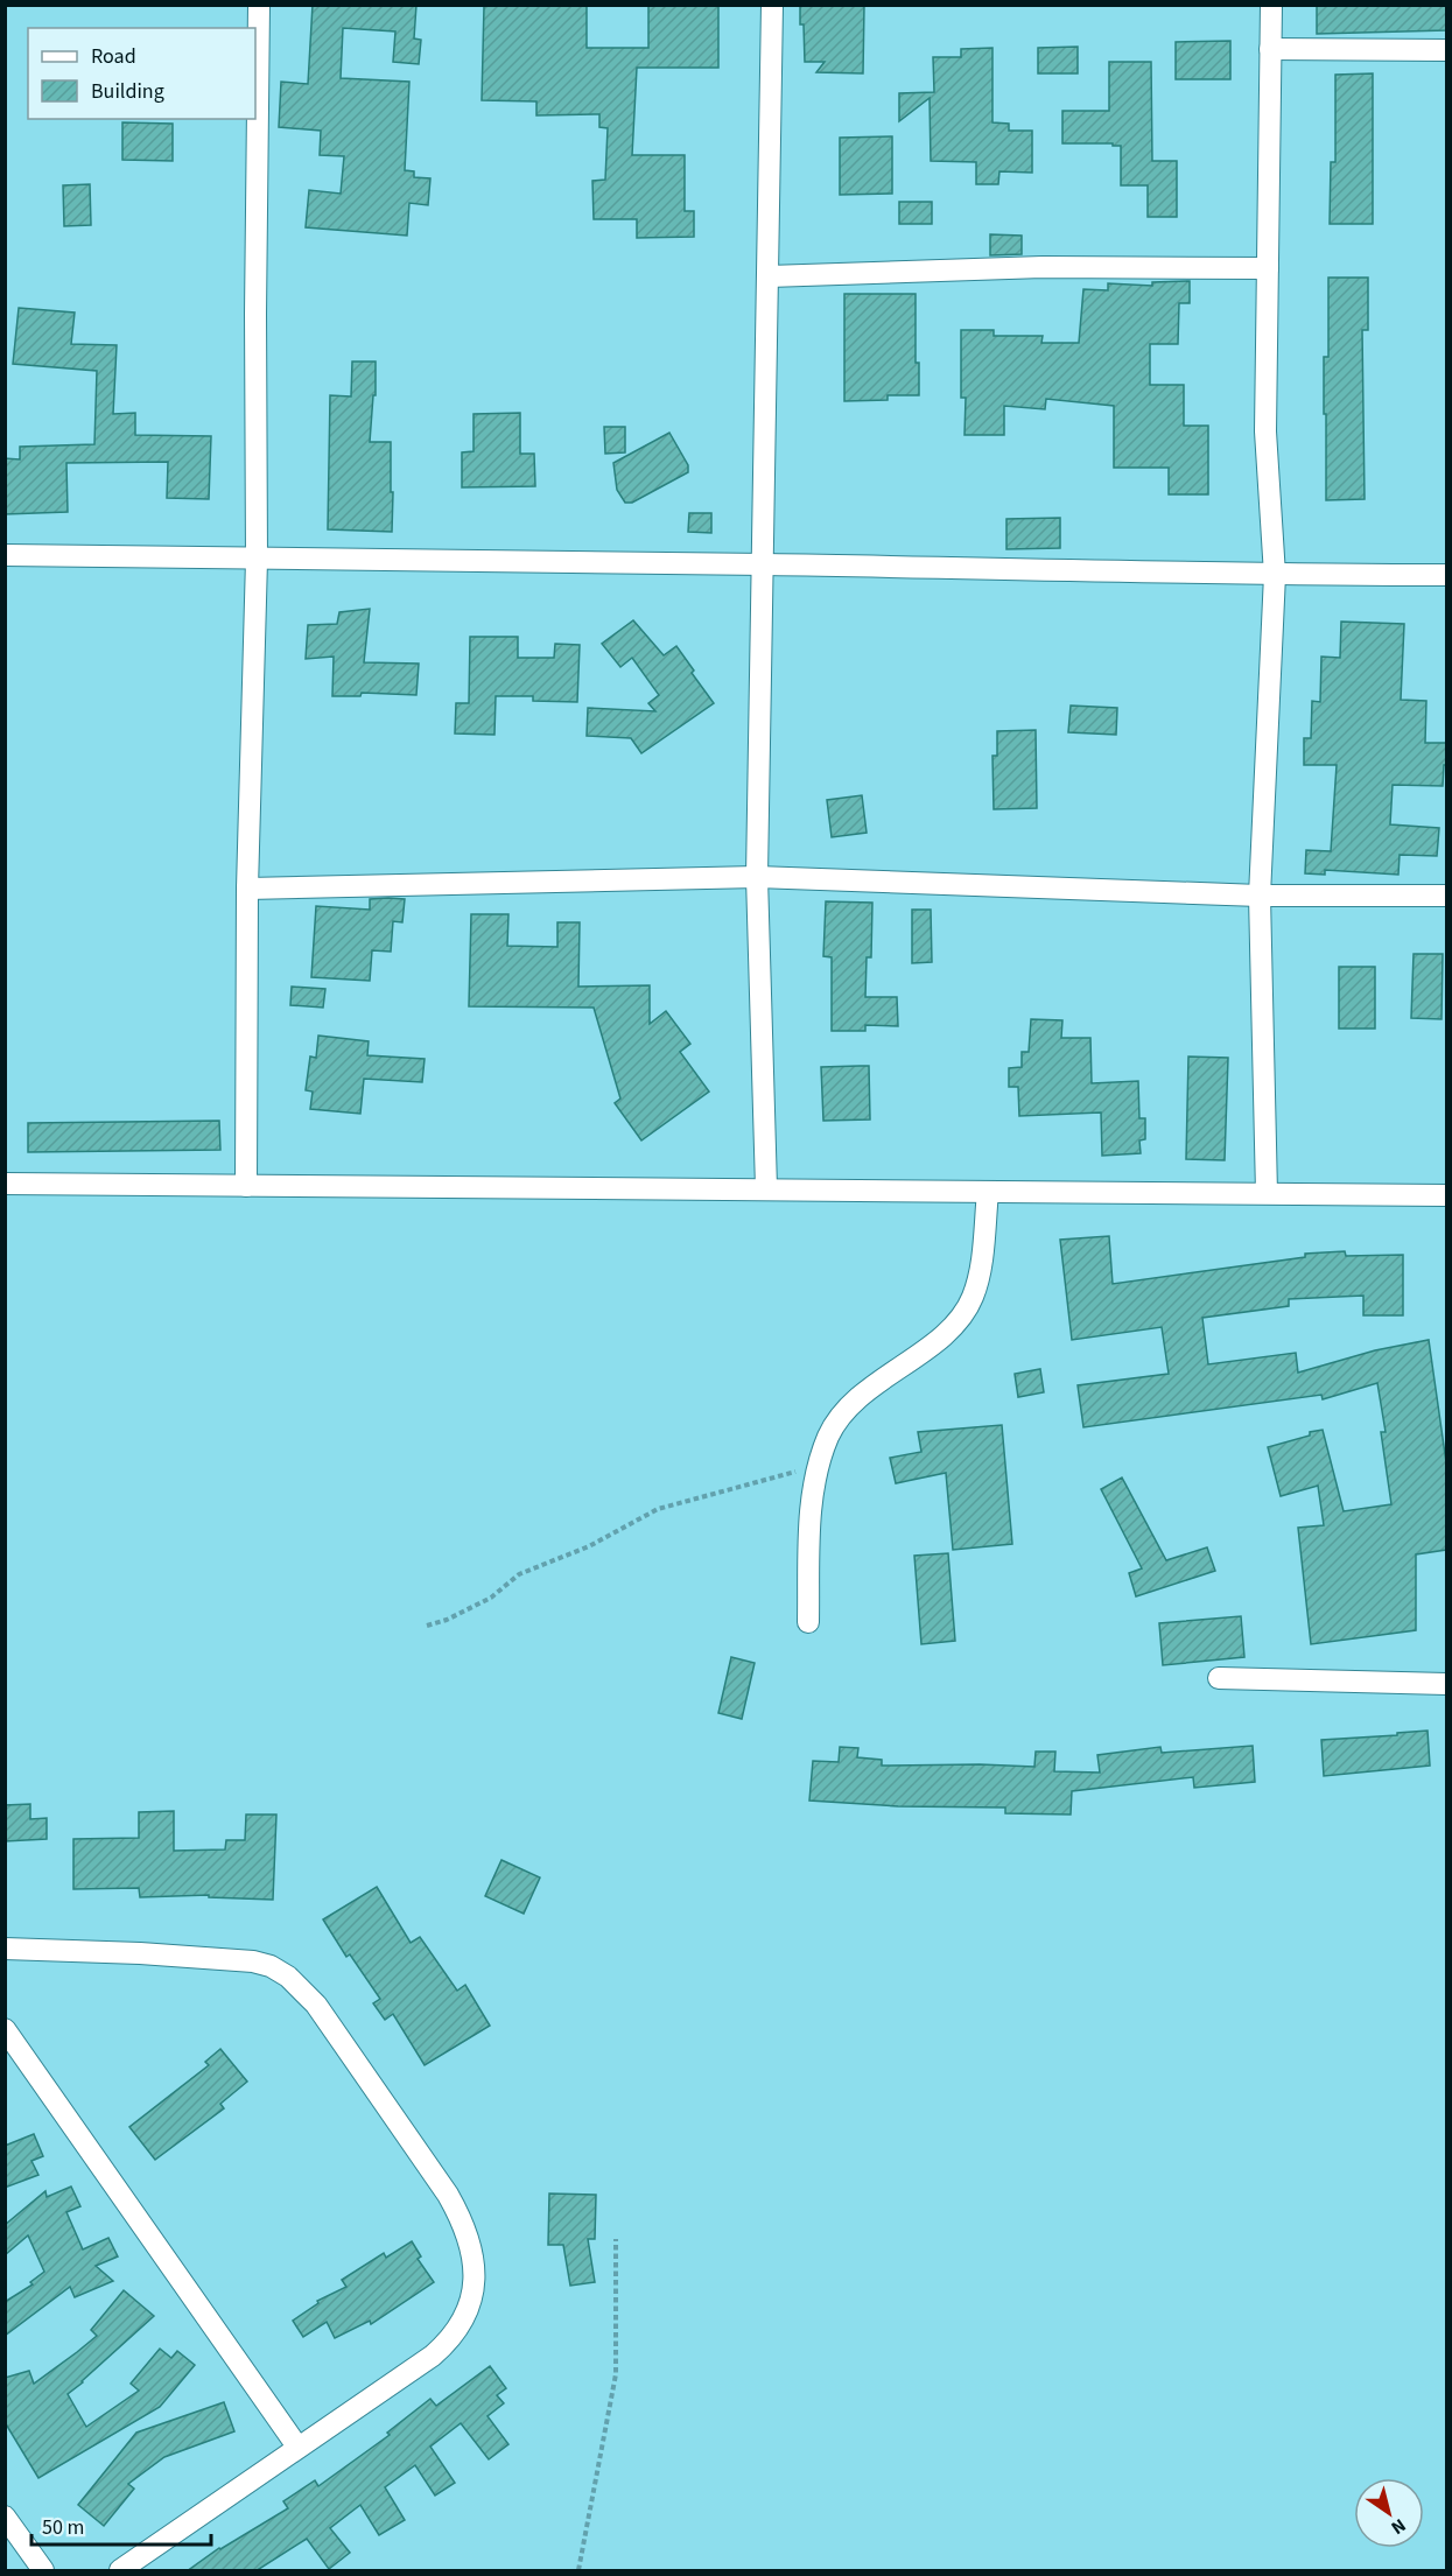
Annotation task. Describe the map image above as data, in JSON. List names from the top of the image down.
{
  "legend": ["Road", "Building"],
  "scale_bar": "50 m",
  "north": "bottom right"
}
